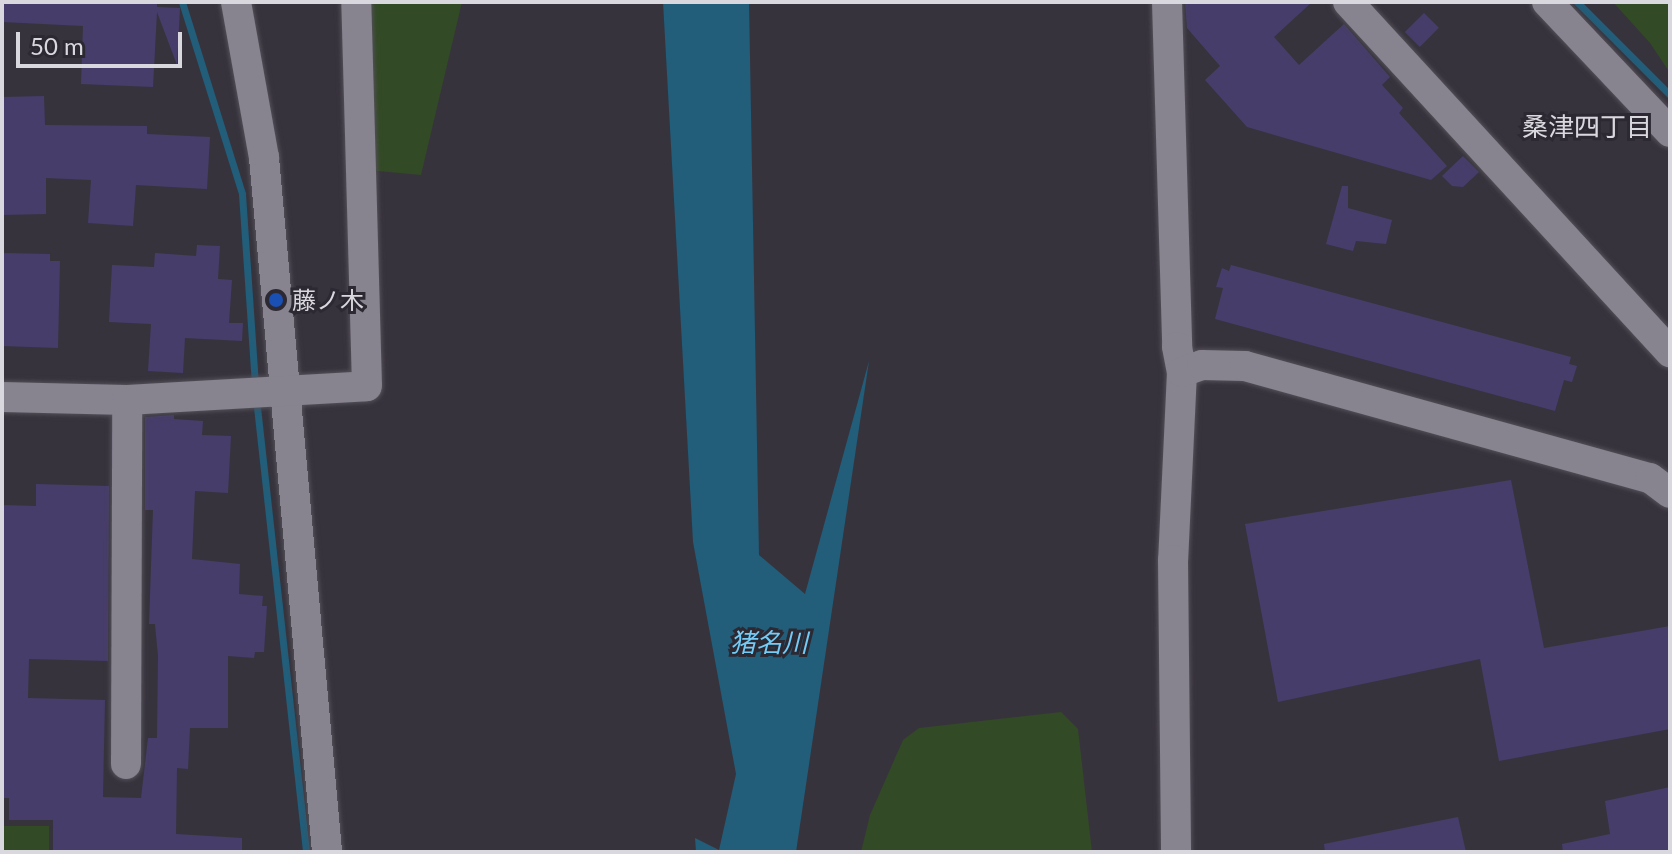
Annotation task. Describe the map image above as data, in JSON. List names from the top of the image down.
{
  "districts": ["桑津四丁目"],
  "water": ["猪名川"],
  "places": ["藤ノ木"],
  "scale_bar": "50 m"
}
